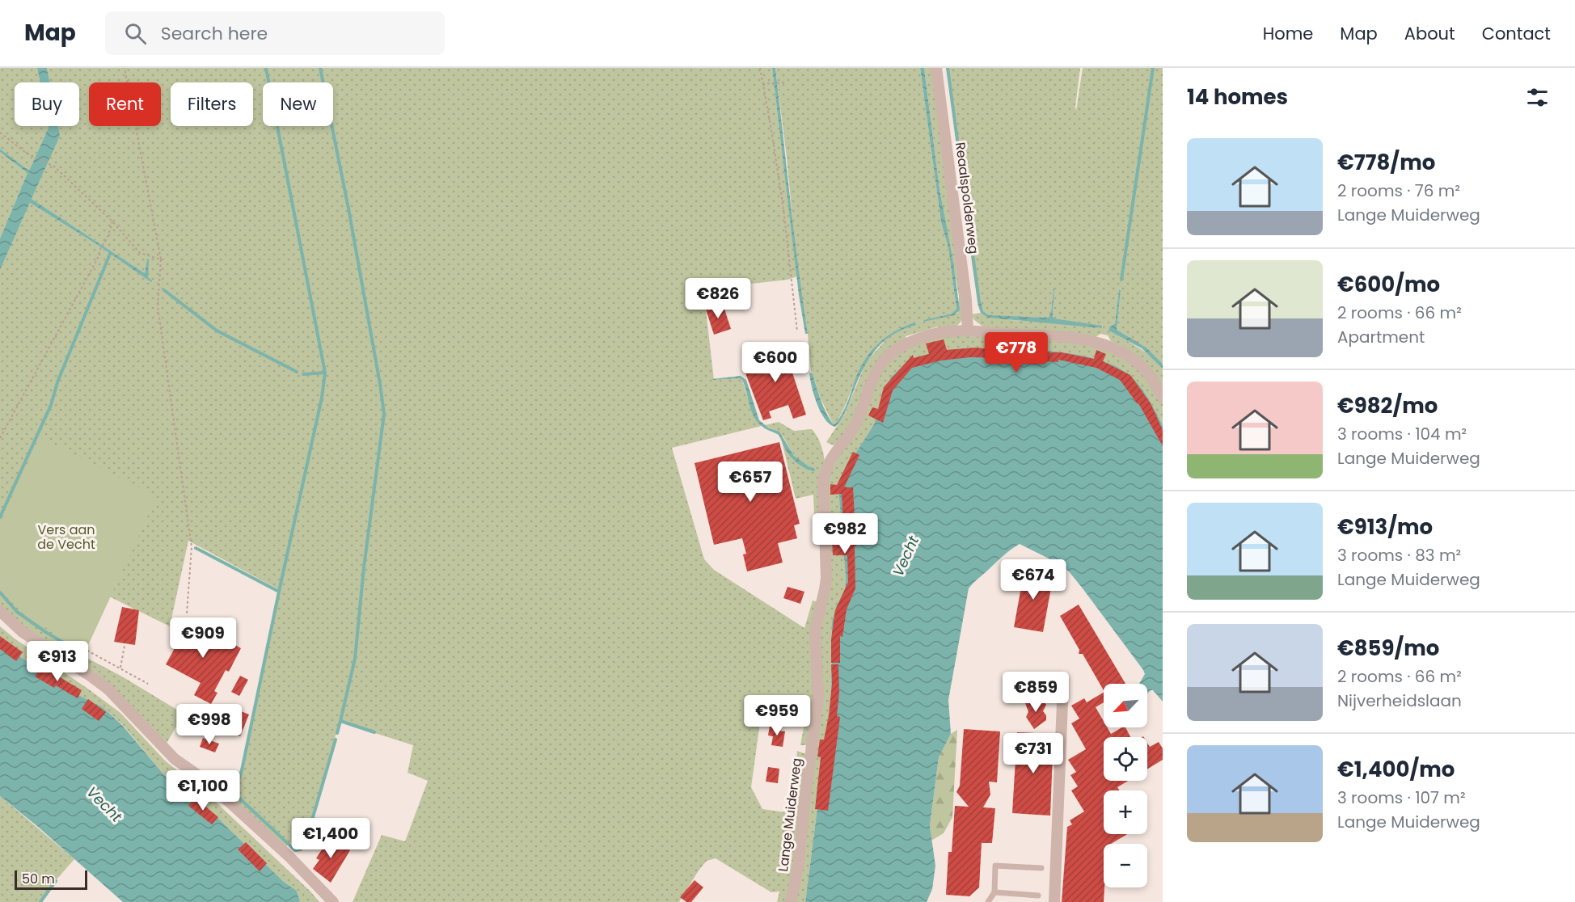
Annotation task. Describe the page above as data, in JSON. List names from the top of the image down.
{
  "streets": {
    "street": ["Reaalspolderweg", "Lange Muiderweg"]
  },
  "crossings": [
    ["Reaalspolderweg", "Lange Muiderweg"]
  ],
  "water": ["Vecht"],
  "parks": ["Vers aan de Vecht"],
  "scale_bar": "50 m",
  "north": "bottom left",
  "page": {
    "header": "Map",
    "search": "Search here",
    "nav": [
      "Home",
      "Map",
      "About",
      "Contact"
    ],
    "heading": "14 homes",
    "chip": [
      "Buy",
      "Rent",
      "Filters",
      "New"
    ],
    "list": [
      {
        "name": "€778/mo",
        "note": "2 rooms · 76 m² · Lange Muiderweg"
      },
      {
        "name": "€600/mo",
        "note": "2 rooms · 66 m² · Apartment"
      },
      {
        "name": "€982/mo",
        "note": "3 rooms · 104 m² · Lange Muiderweg"
      },
      {
        "name": "€913/mo",
        "note": "3 rooms · 83 m² · Lange Muiderweg"
      },
      {
        "name": "€859/mo",
        "note": "2 rooms · 66 m² · Nijverheidslaan"
      },
      {
        "name": "€1,400/mo",
        "note": "3 rooms · 107 m² · Lange Muiderweg"
      }
    ],
    "price": [
      "€826",
      "€778",
      "€600",
      "€657",
      "€982",
      "€674",
      "€909",
      "€913",
      "€859",
      "€959",
      "€998",
      "€731",
      "€1,100",
      "€1,400"
    ],
    "map_buttons": ["+", "−"],
    "scale": "50 m"
  }
}
